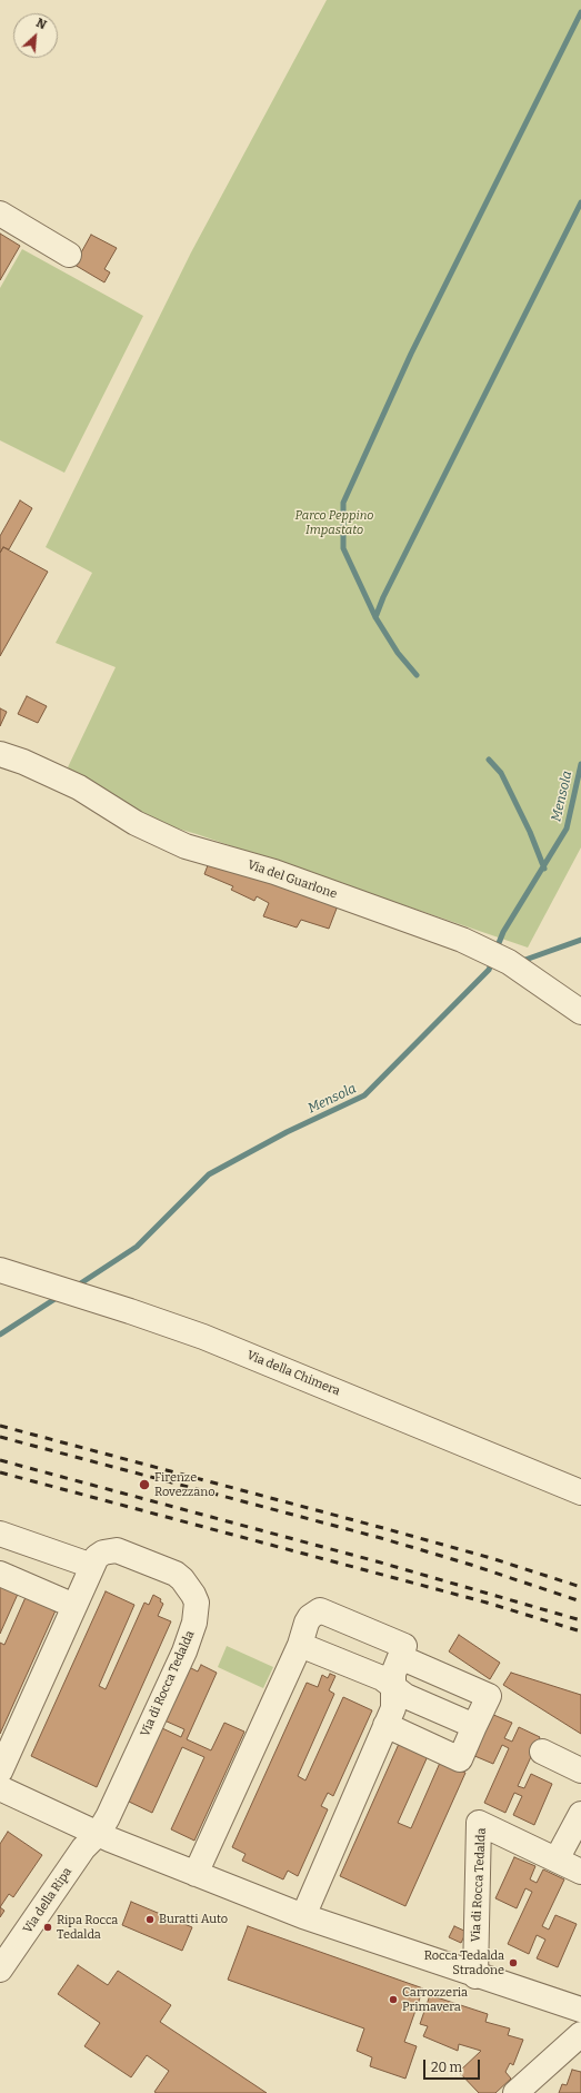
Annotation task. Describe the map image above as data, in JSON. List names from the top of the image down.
{
  "streets": {
    "street": [
      "Via del Guarlone",
      "Via della Chimera",
      "Via di Rocca Tedalda",
      "Via della Ripa"
    ]
  },
  "crossings": [
    ["Via di Rocca Tedalda", "Via della Ripa"]
  ],
  "water": ["Mensola"],
  "parks": ["Parco Peppino Impastato"],
  "places": [
    "Firenze Rovezzano",
    "Buratti Auto",
    "Ripa Rocca Tedalda",
    "Rocca Tedalda Stradone",
    "Carrozzeria Primavera"
  ],
  "scale_bar": "20 m",
  "north": "top right"
}
